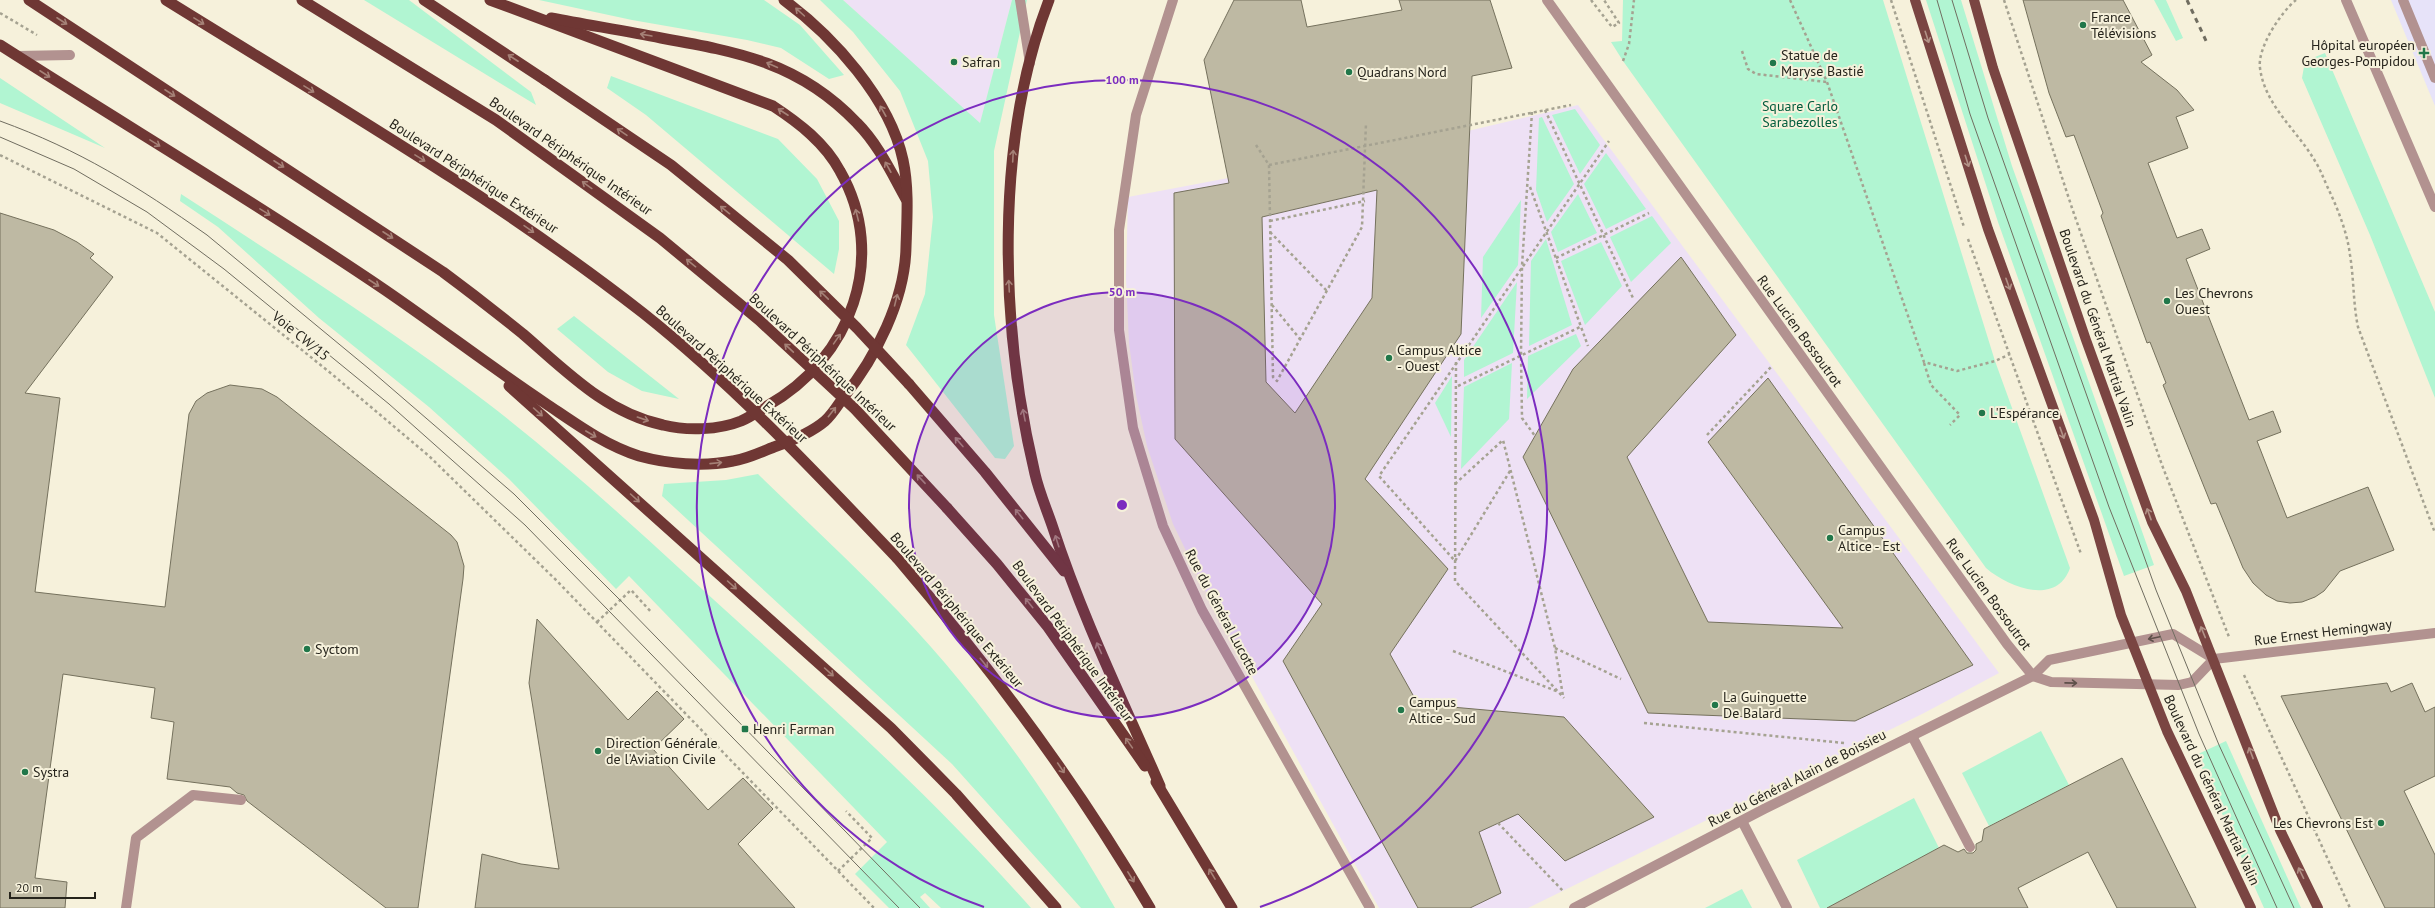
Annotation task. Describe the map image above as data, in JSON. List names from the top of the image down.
{
  "streets": {
    "highway": ["Boulevard Périphérique Intérieur", "Boulevard Périphérique Extérieur"],
    "main road": ["Boulevard du Général Martial Valin"],
    "street": [
      "Rue Lucien Bossoutrot",
      "Rue du Général Lucotte",
      "Rue Ernest Hemingway",
      "Rue du Général Alain de Boissieu"
    ],
    "path": ["Voie CW/15"]
  },
  "crossings": [
    ["Boulevard du Général Martial Valin", "Rue Lucien Bossoutrot"],
    ["Boulevard du Général Martial Valin", "Rue Ernest Hemingway"],
    ["Boulevard du Général Martial Valin", "Rue du Général Alain de Boissieu"],
    ["Rue Lucien Bossoutrot", "Rue du Général Alain de Boissieu"]
  ],
  "one_way": ["Boulevard Périphérique Extérieur"],
  "parks": ["Square Carlo Sarabezolles"],
  "places": {
    "other": [
      "France Télévisions",
      "Safran",
      "Statue de Maryse Bastié",
      "Quadrans Nord",
      "Les Chevrons Ouest",
      "Campus Altice - Ouest",
      "L'Espérance",
      "Campus Altice - Est",
      "Syctom",
      "La Guinguette De Balard",
      "Campus Altice - Sud",
      "Direction Générale de l'Aviation Civile",
      "Systra",
      "Les Chevrons Est"
    ],
    "health": ["Hôpital européen Georges-Pompidou"],
    "transit": ["Henri Farman"]
  },
  "scale_bar": "20 m",
  "rings": ["100 m", "50 m"]
}
